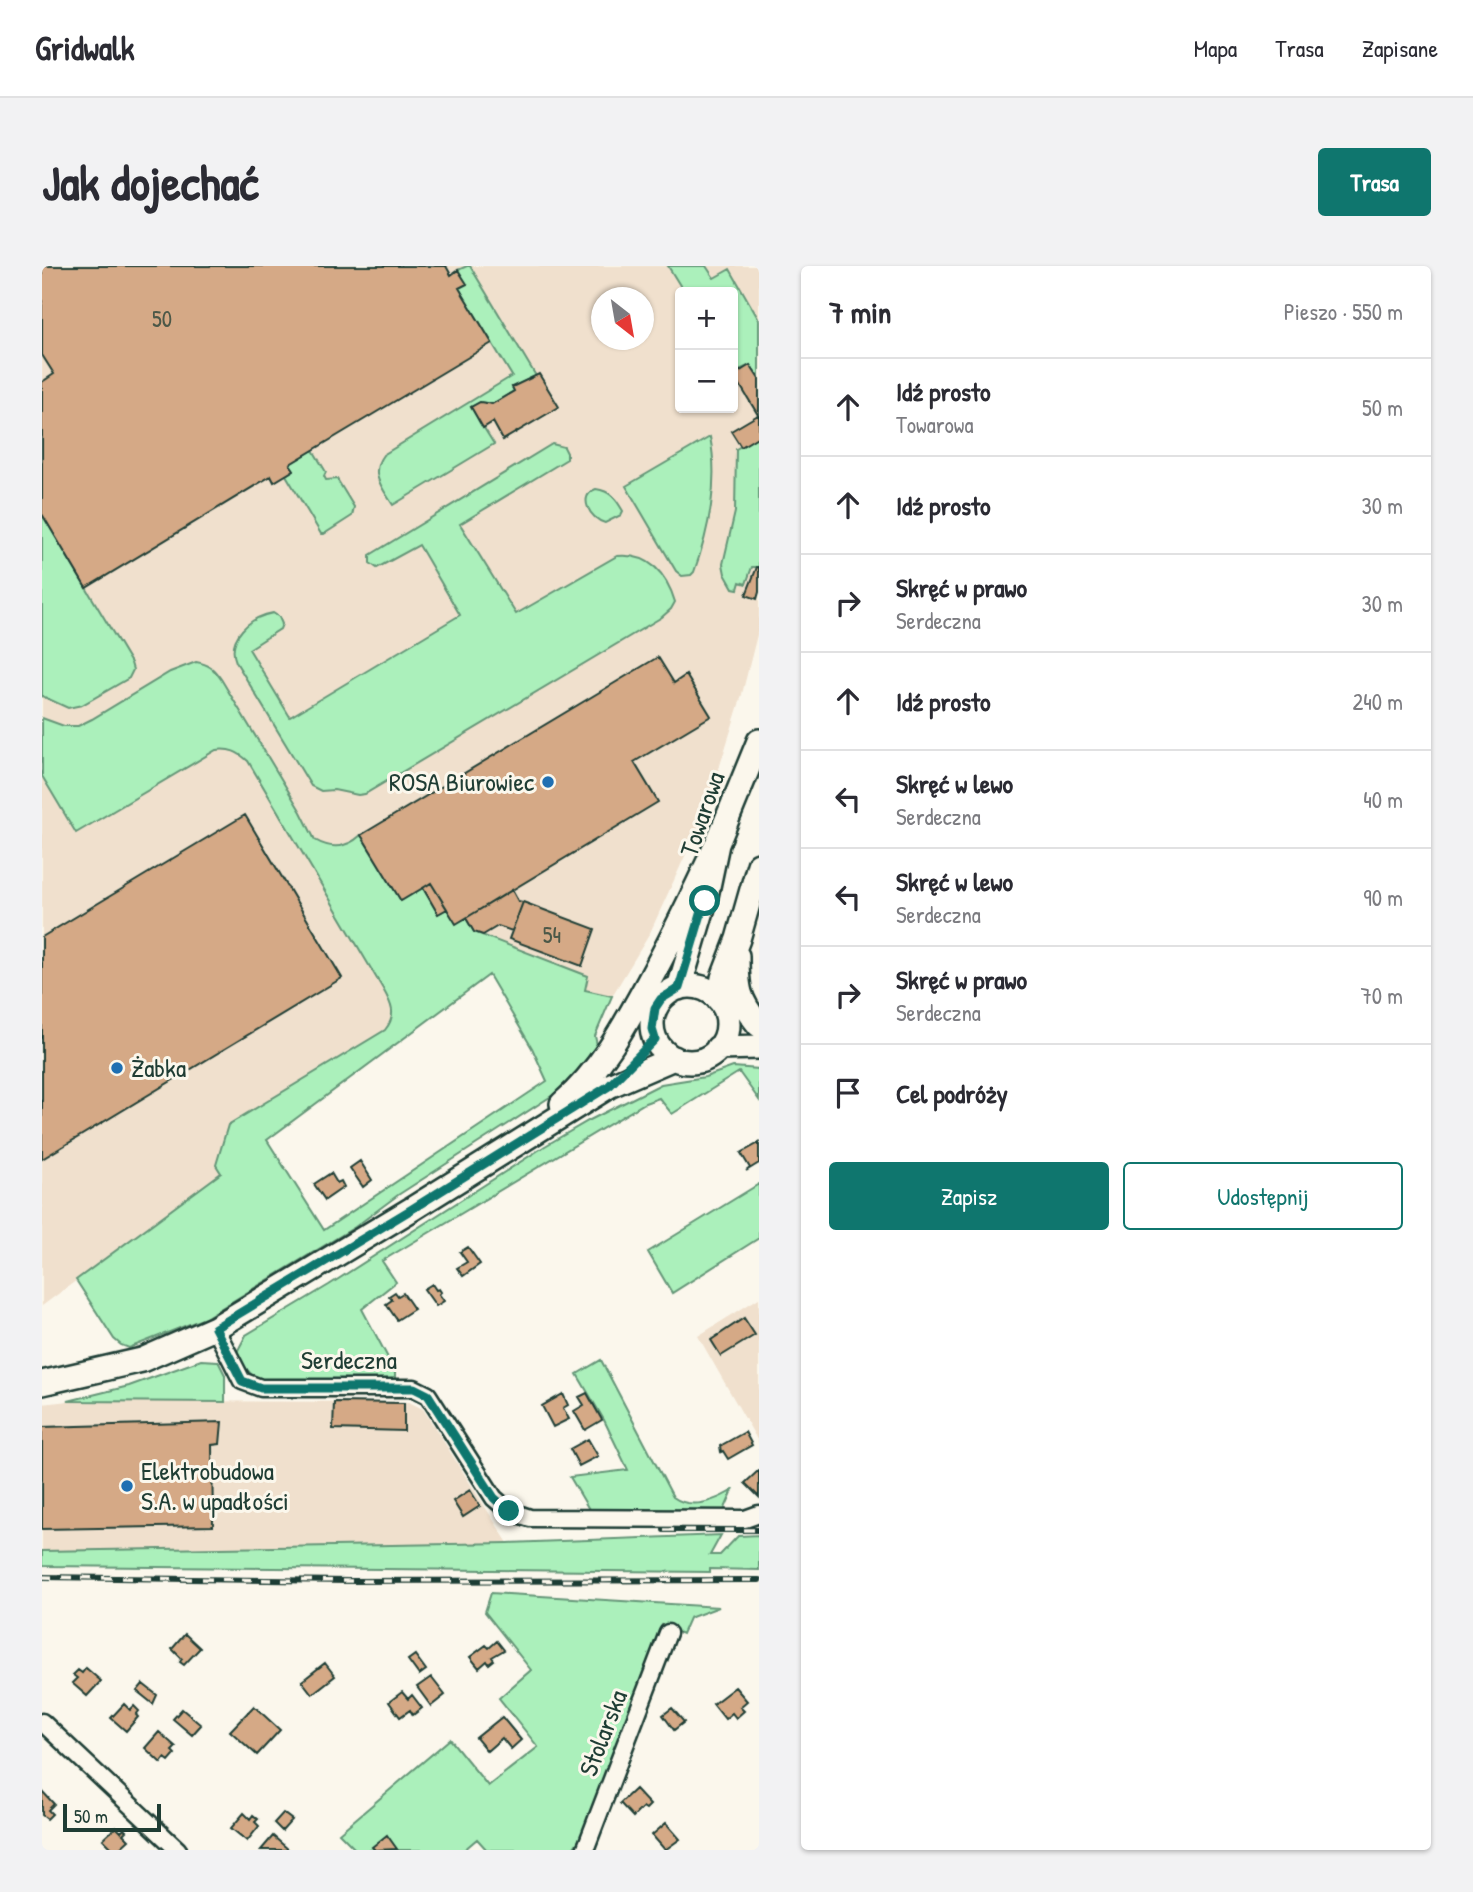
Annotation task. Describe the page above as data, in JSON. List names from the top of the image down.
{
  "streets": {
    "street": ["Towarowa", "Serdeczna", "Stolarska"]
  },
  "places": ["ROSA Biurowiec", "Żabka", "Elektrobudowa S.A. w upadłości"],
  "house_numbers": ["50", "54"],
  "scale_bar": "50 m",
  "north": "bottom right",
  "page": {
    "header": "Gridwalk",
    "nav": ["Mapa", "Trasa", "Zapisane"],
    "buttons": [
      "Trasa",
      ["Zapisz", "Udostępnij"]
    ],
    "title": "Jak dojechać",
    "heading": ["7 min", "Pieszo · 550 m"],
    "map_buttons": ["+", "−"],
    "list": [
      ["Idź prosto", "Towarowa", "50 m"],
      ["Idź prosto", "30 m"],
      ["Skręć w prawo", "Serdeczna", "30 m"],
      ["Idź prosto", "240 m"],
      ["Skręć w lewo", "Serdeczna", "40 m"],
      ["Skręć w lewo", "Serdeczna", "90 m"],
      ["Skręć w prawo", "Serdeczna", "70 m"],
      "Cel podróży"
    ],
    "scale": "50 m"
  }
}
